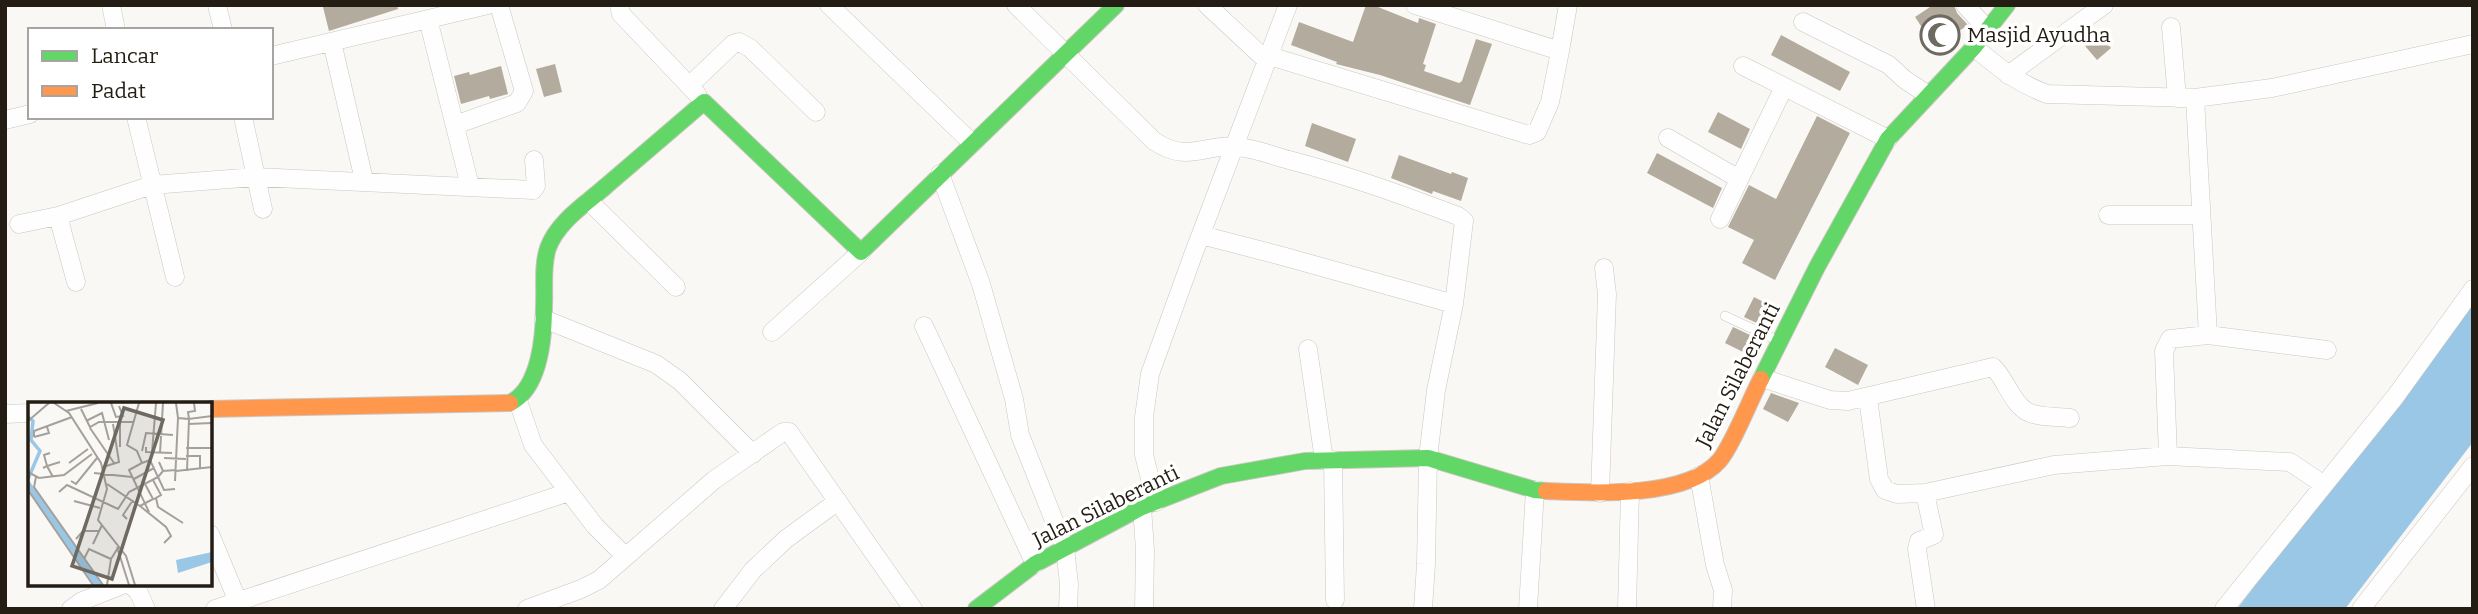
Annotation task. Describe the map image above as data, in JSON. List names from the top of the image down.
{
  "streets": {
    "street": ["Jalan Silaberanti"]
  },
  "places": {
    "mosque": ["Masjid Ayudha"]
  },
  "legend": ["Lancar", "Padat"]
}
